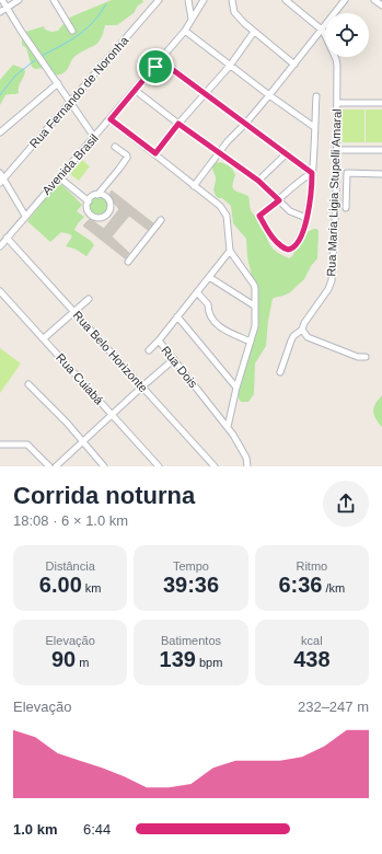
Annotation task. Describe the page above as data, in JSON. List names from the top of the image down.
{
  "streets": {
    "street": [
      "Rua Fernando de Noronha",
      "Avenida Brasil",
      "Rua Maria Ligia Stupelli Amaral",
      "Rua Belo Horizonte",
      "Rua Dois",
      "Rua Cuiabá"
    ]
  },
  "crossings": [
    ["Avenida Brasil", "Rua Belo Horizonte"]
  ],
  "page": {
    "heading": ["Corrida noturna", "18:08 · 6 × 1.0 km"],
    "stats": [
      ["Distância", "6.00 km"],
      ["Tempo", "39:36"],
      ["Ritmo", "6:36 /km"],
      ["Elevação", "90 m"],
      ["Batimentos", "139 bpm"],
      ["kcal", "438"]
    ],
    "chart": ["Elevação", "232–247 m"],
    "list": [
      {
        "name": "1.0 km",
        "note": "6:44"
      }
    ]
  }
}
